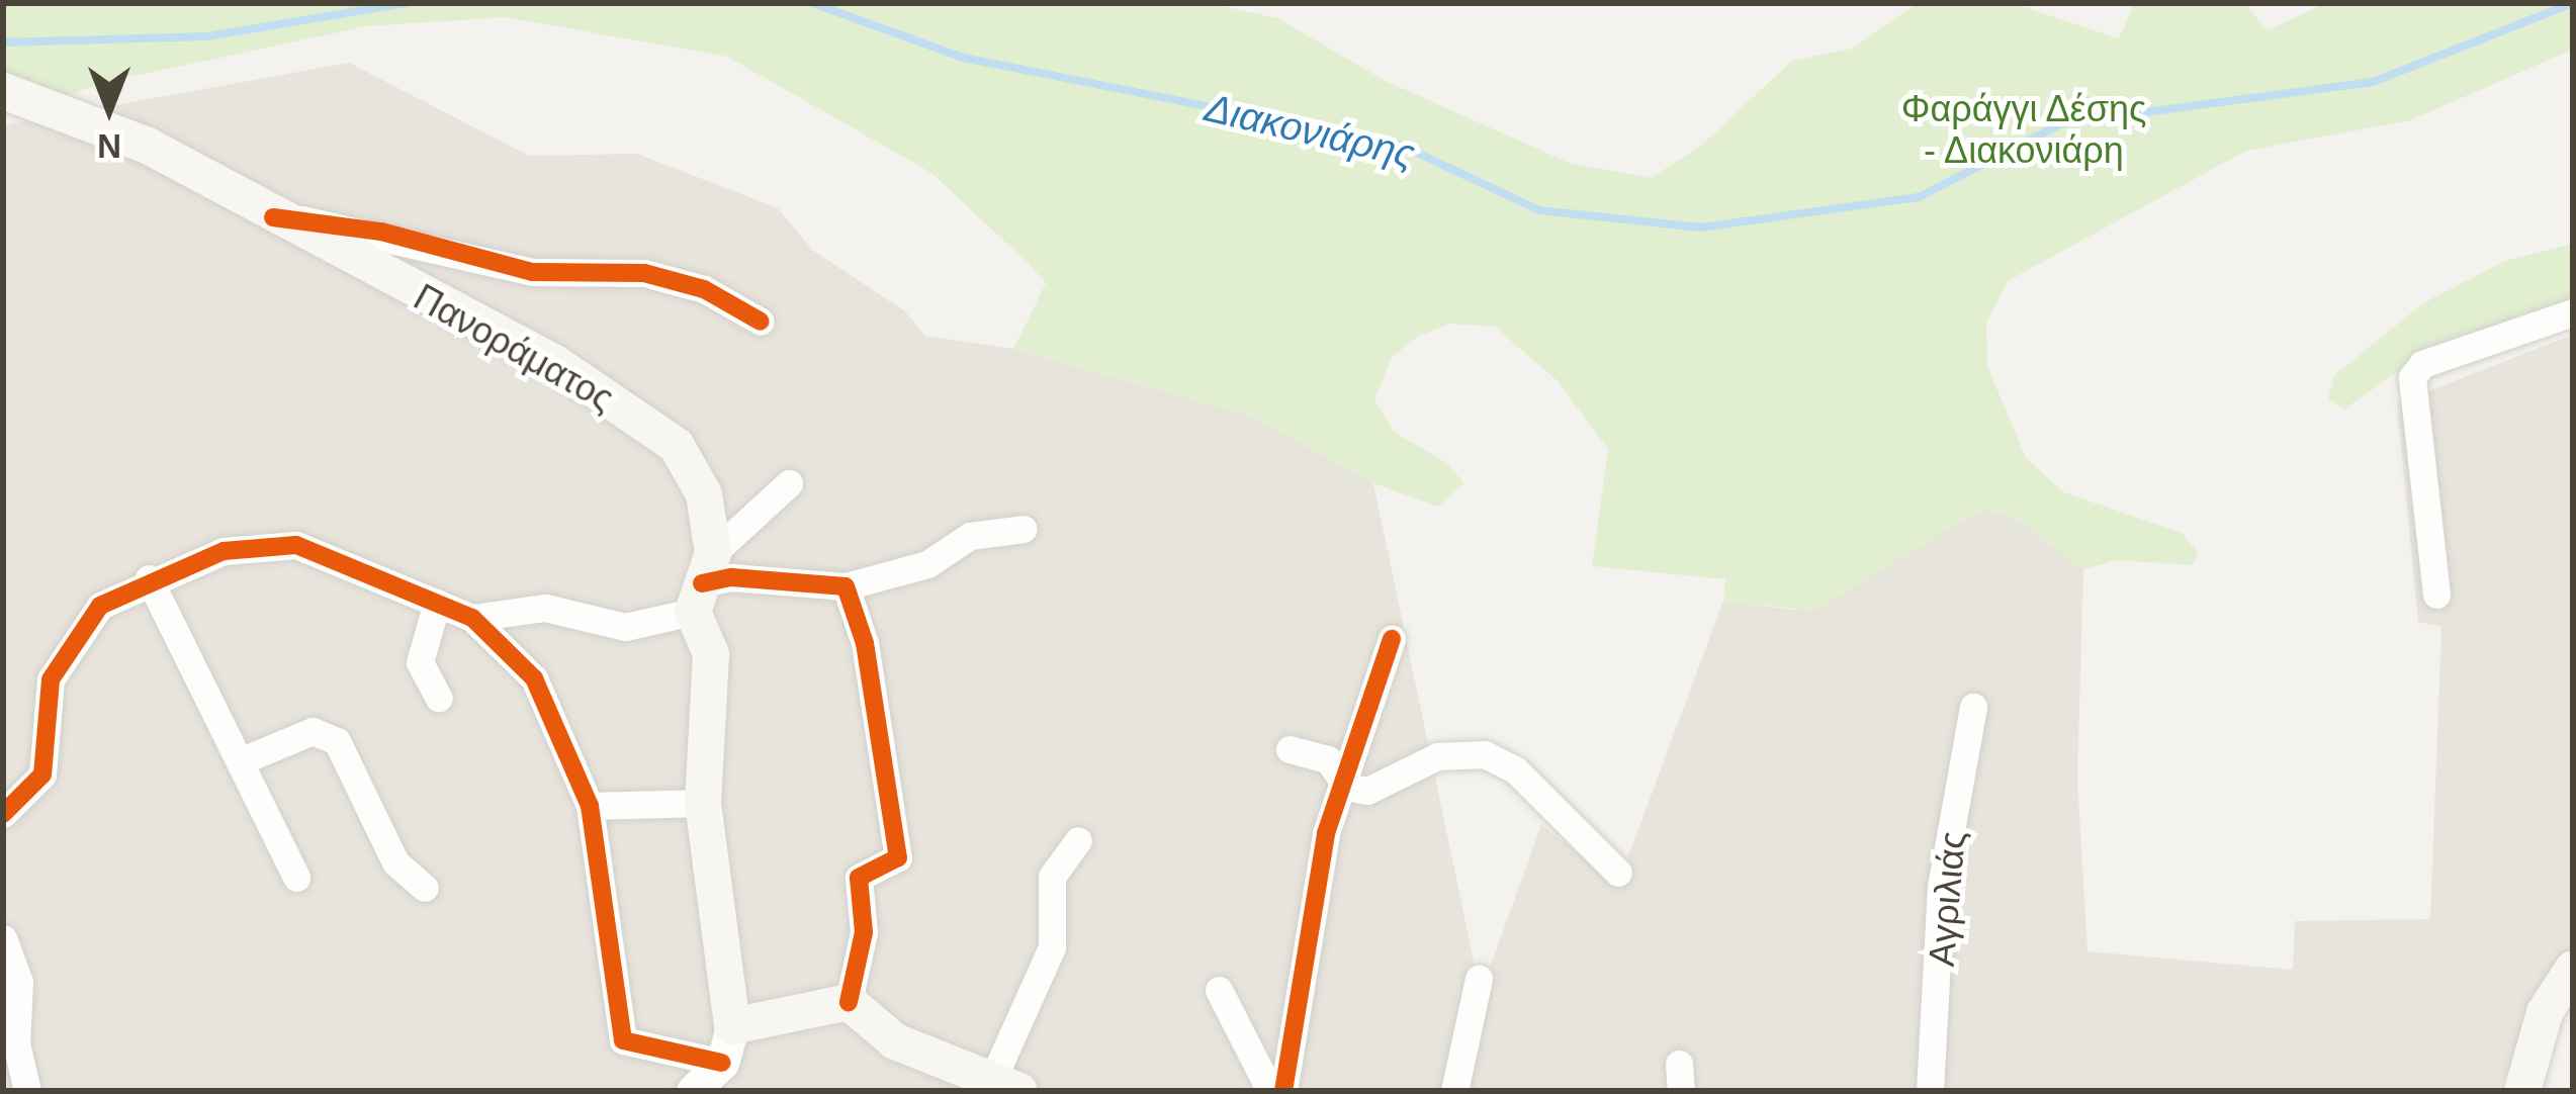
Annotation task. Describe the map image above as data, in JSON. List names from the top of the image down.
{
  "streets": {
    "main road": ["Πανοράματος"],
    "street": ["Αγριλιάς"]
  },
  "water": ["Διακονιάρης"],
  "parks": ["Φαράγγι Δέσης - Διακονιάρη"],
  "north": "bottom"
}
